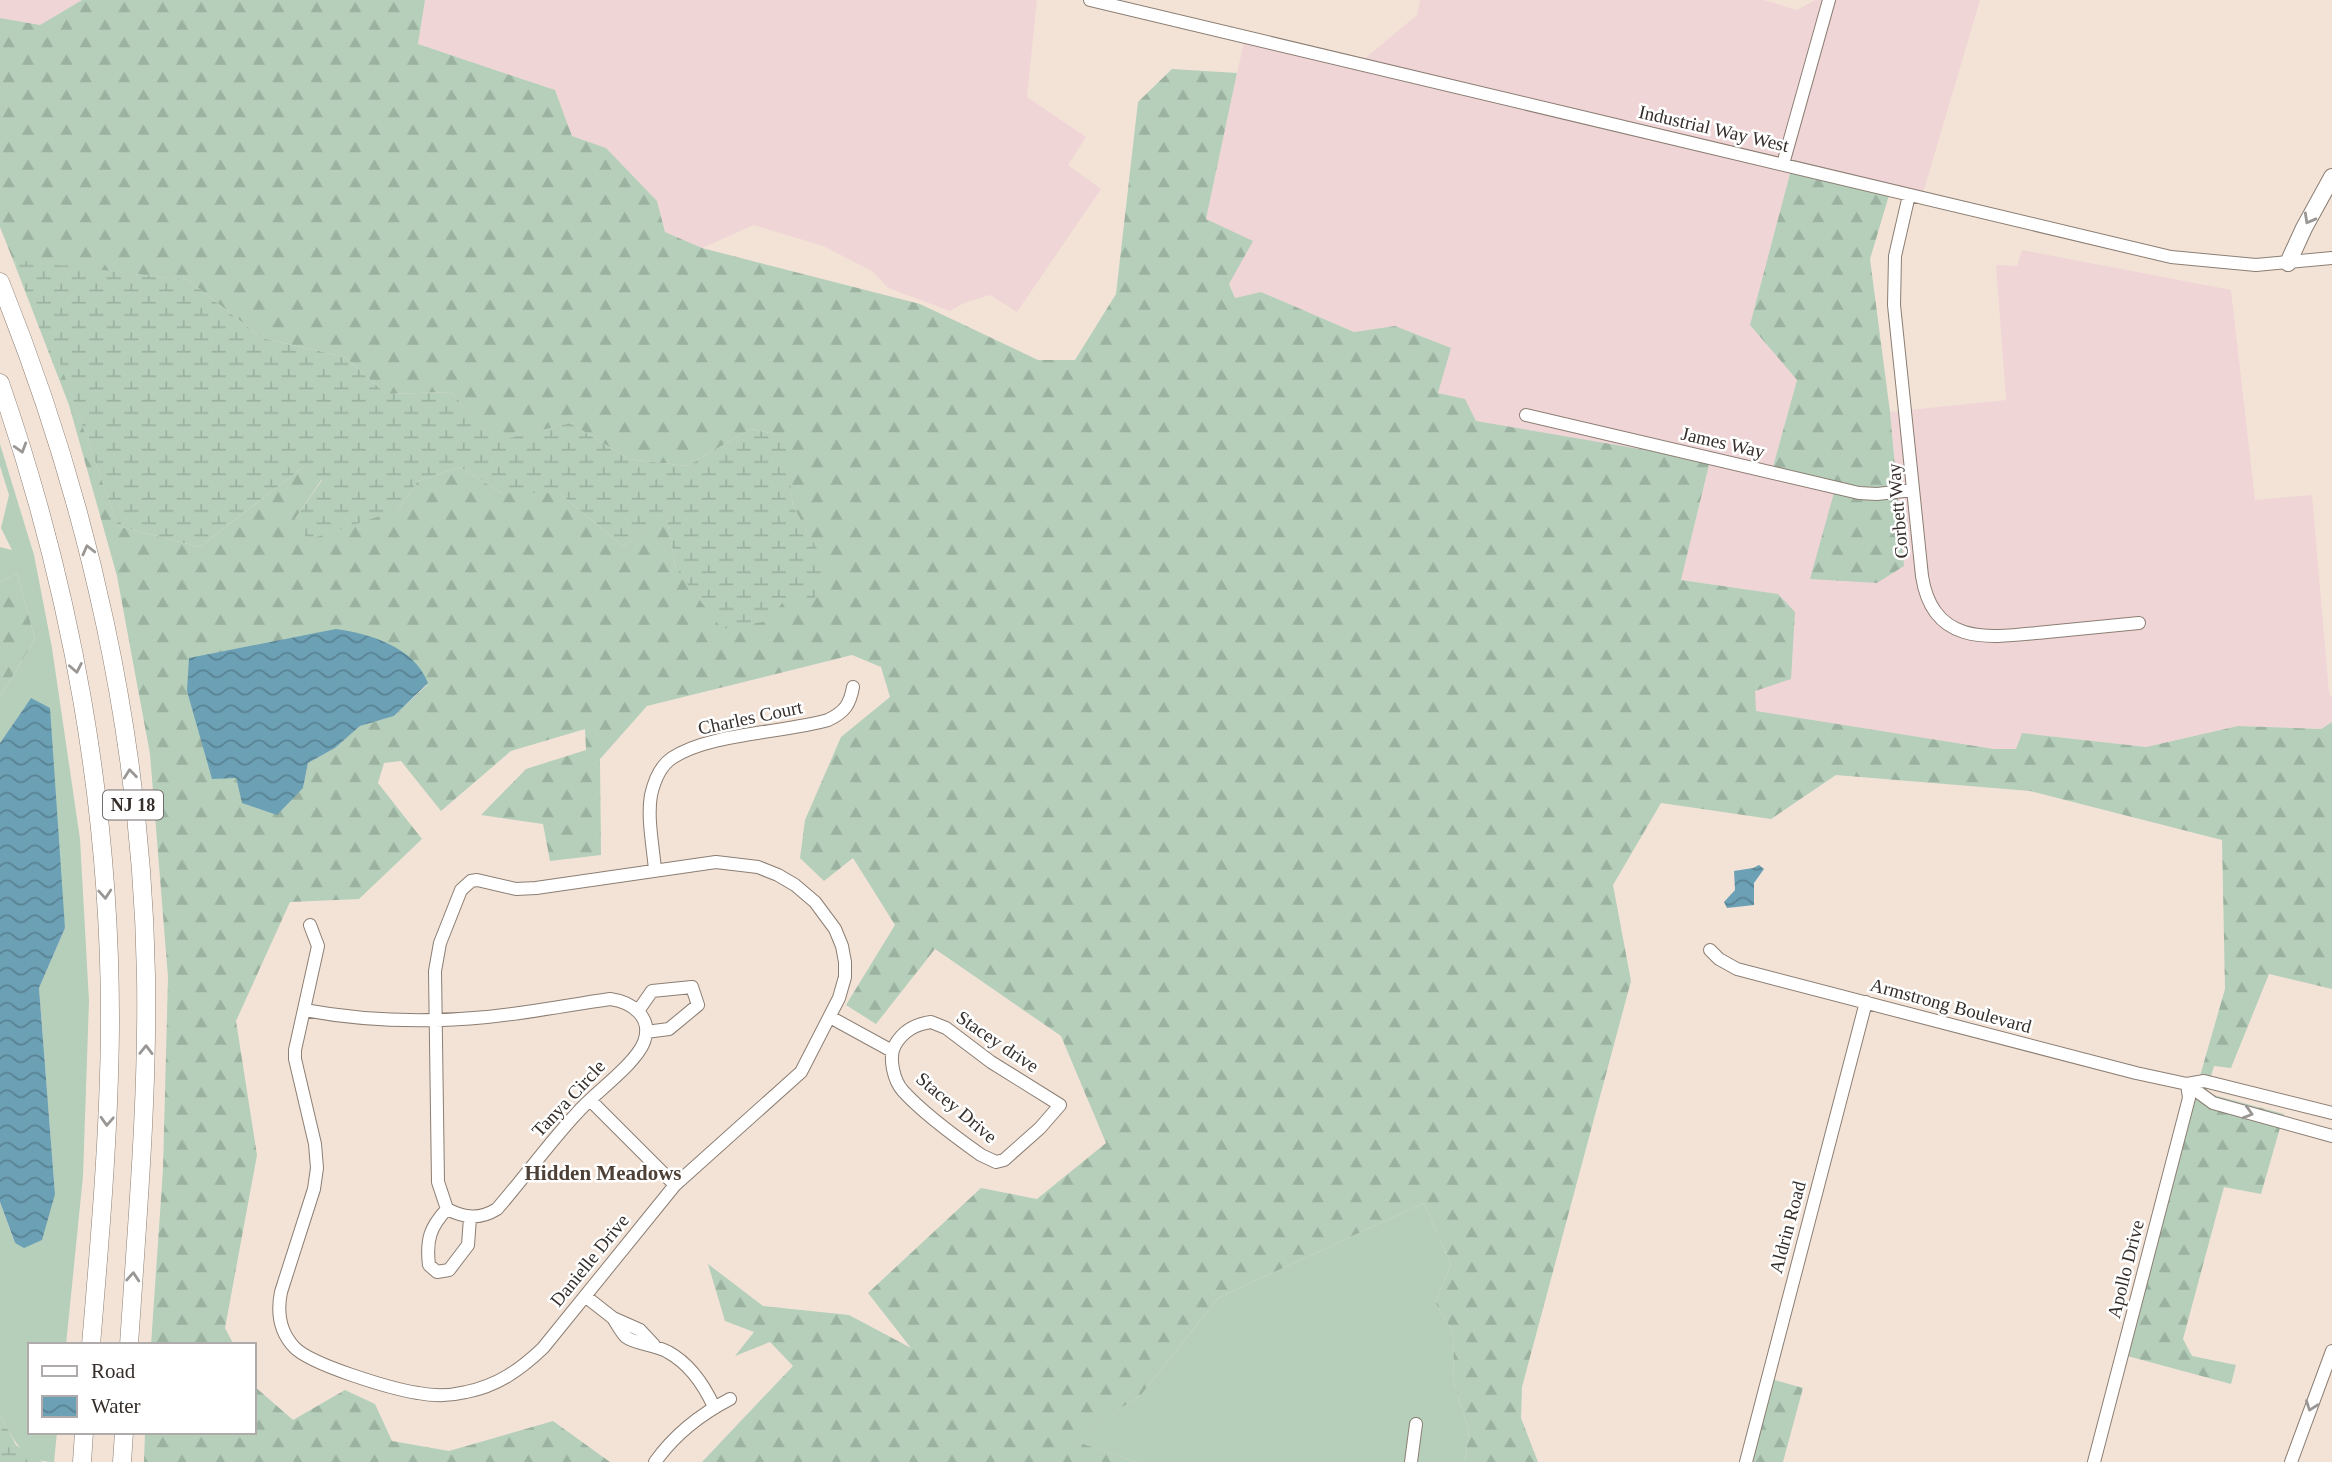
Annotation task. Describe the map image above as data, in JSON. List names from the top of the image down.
{
  "streets": {
    "highway": ["NJ 18"],
    "street": [
      "Industrial Way West",
      "James Way",
      "Corbett Way",
      "Charles Court",
      "Armstrong Boulevard",
      "Stacey drive",
      "Tanya Circle",
      "Stacey Drive",
      "Aldrin Road",
      "Danielle Drive",
      "Apollo Drive"
    ]
  },
  "crossings": [
    ["Industrial Way West", "Corbett Way"],
    ["James Way", "Corbett Way"],
    ["Charles Court", "Danielle Drive"],
    ["Armstrong Boulevard", "Aldrin Road"],
    ["Armstrong Boulevard", "Apollo Drive"],
    ["Stacey drive", "Stacey Drive"]
  ],
  "districts": ["Hidden Meadows"],
  "legend": ["Road", "Water"]
}
